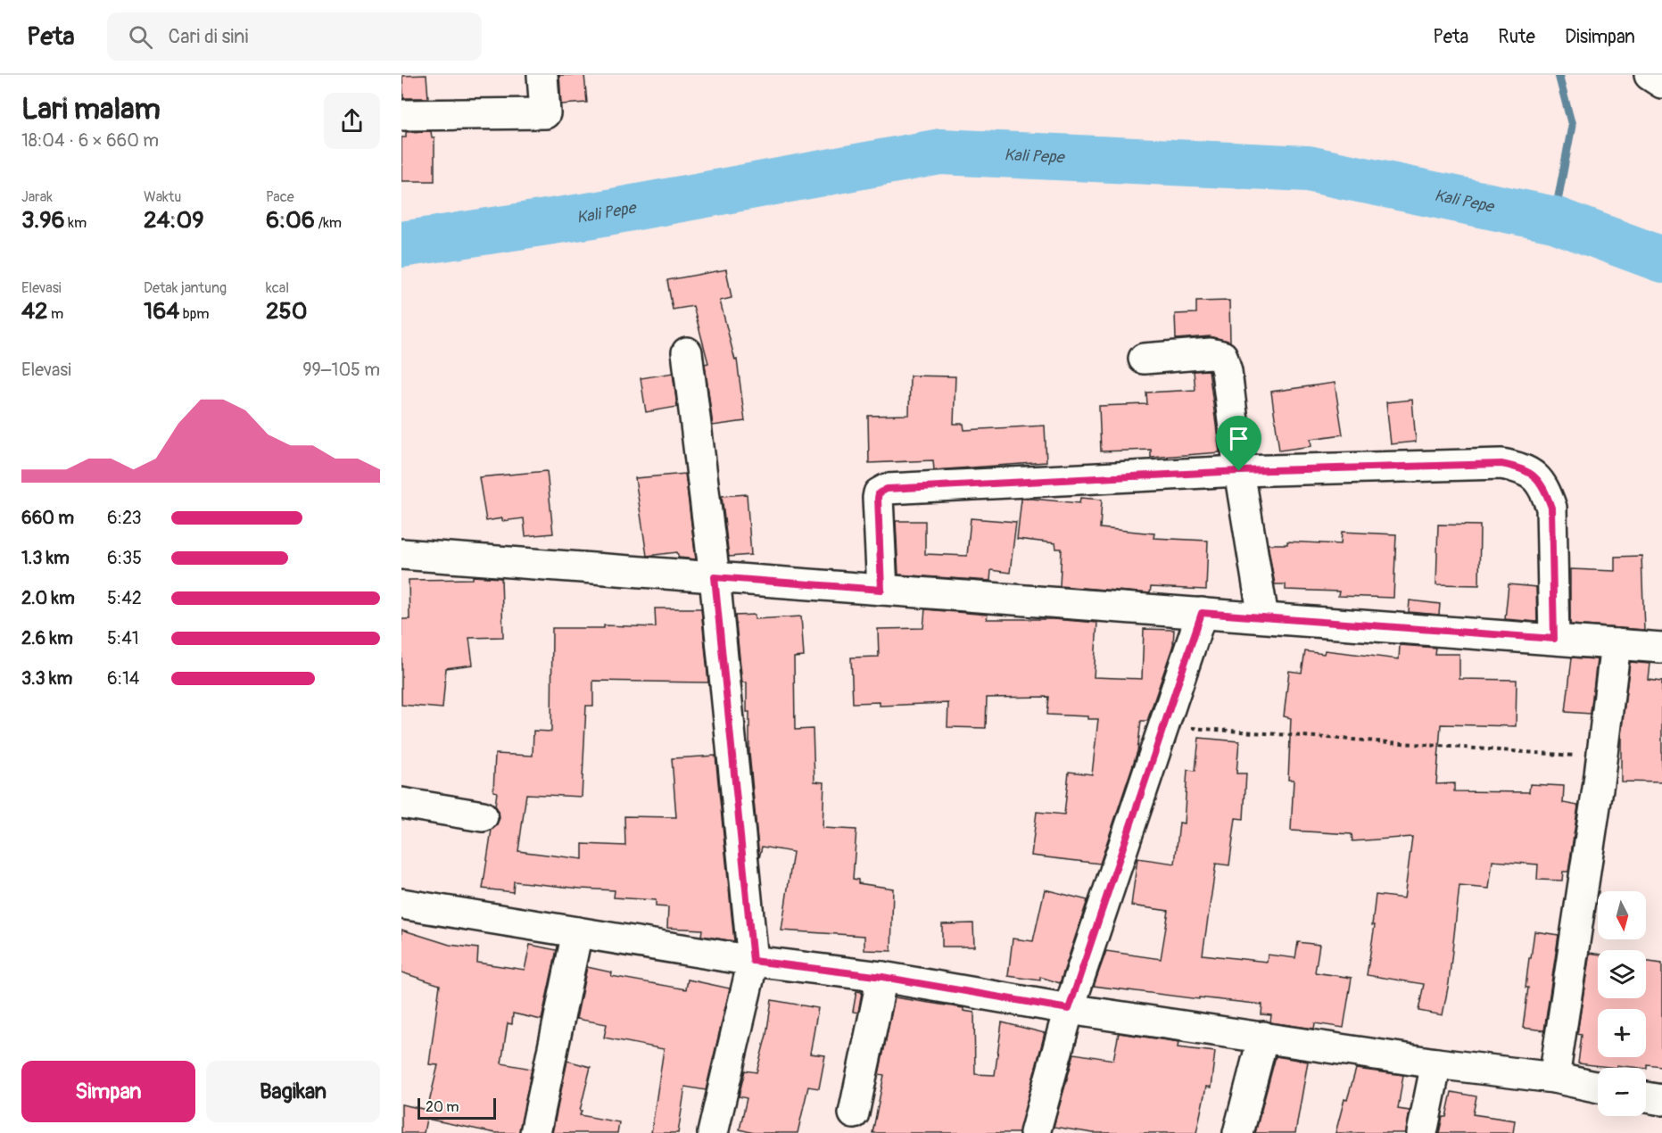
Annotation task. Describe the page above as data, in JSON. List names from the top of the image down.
{
  "water": ["Kali Pepe"],
  "scale_bar": "20 m",
  "north": "bottom",
  "page": {
    "header": "Peta",
    "search": "Cari di sini",
    "nav": ["Peta", "Rute", "Disimpan"],
    "heading": ["Lari malam", "18:04 · 6 × 660 m"],
    "stats": [
      ["Jarak", "3.96 km"],
      ["Waktu", "24:09"],
      ["Pace", "6:06 /km"],
      ["Elevasi", "42 m"],
      ["Detak jantung", "164 bpm"],
      ["kcal", "250"]
    ],
    "chart": ["Elevasi", "99–105 m"],
    "list": [
      {
        "name": "660 m",
        "note": "6:23"
      },
      {
        "name": "1.3 km",
        "note": "6:35"
      },
      {
        "name": "2.0 km",
        "note": "5:42"
      },
      {
        "name": "2.6 km",
        "note": "5:41"
      },
      {
        "name": "3.3 km",
        "note": "6:14"
      }
    ],
    "map_buttons": ["+", "−"],
    "buttons": ["Simpan", "Bagikan"],
    "scale": "20 m"
  }
}
